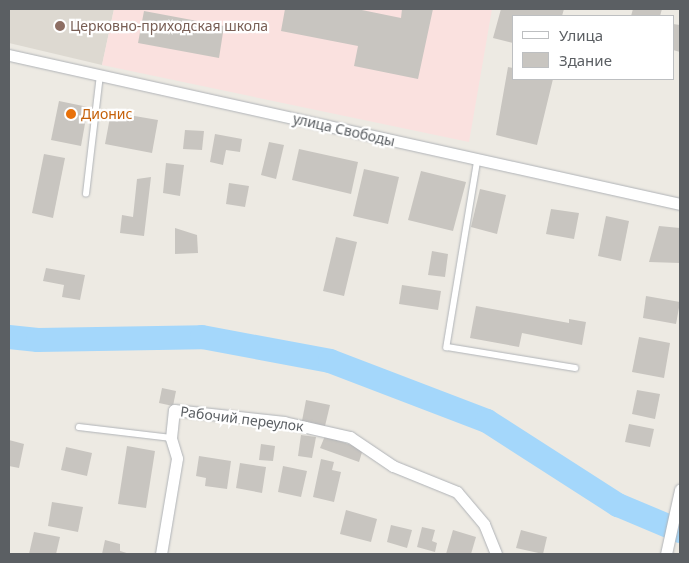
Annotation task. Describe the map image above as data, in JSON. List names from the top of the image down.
{
  "streets": {
    "street": ["улица Свободы", "Рабочий переулок"]
  },
  "places": ["Церковно-приходская школа", "Дионис"],
  "legend": ["Улица", "Здание"]
}
